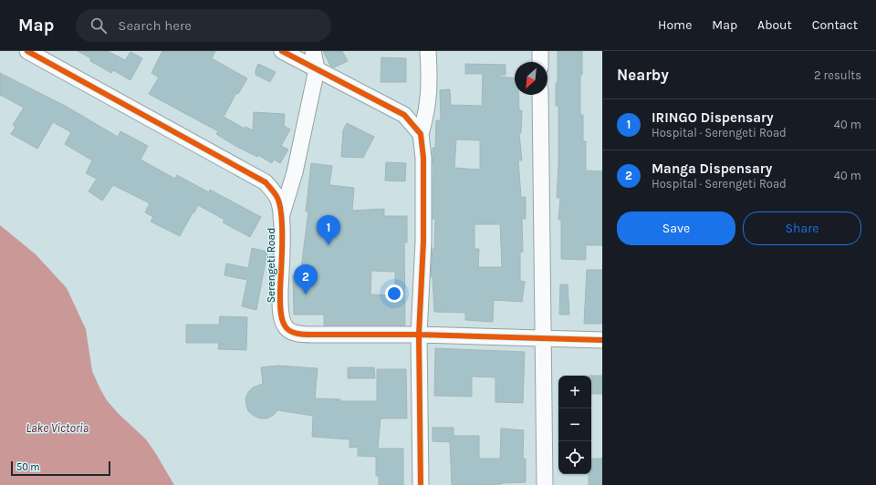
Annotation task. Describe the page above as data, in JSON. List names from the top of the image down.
{
  "streets": {
    "street": ["Serengeti Road"]
  },
  "water": ["Lake Victoria"],
  "scale_bar": "50 m",
  "north": "bottom left",
  "page": {
    "header": "Map",
    "search": "Search here",
    "nav": [
      "Home",
      "Map",
      "About",
      "Contact"
    ],
    "heading": ["Nearby", "2 results"],
    "list": [
      {
        "mark": "1",
        "name": "IRINGO Dispensary",
        "note": "Hospital · Serengeti Road",
        "value": "40 m"
      },
      {
        "mark": "2",
        "name": "Manga Dispensary",
        "note": "Hospital · Serengeti Road",
        "value": "40 m"
      }
    ],
    "buttons": ["Save", "Share"],
    "pins": ["1", "2"],
    "map_buttons": ["+", "−"],
    "scale": "50 m"
  }
}
